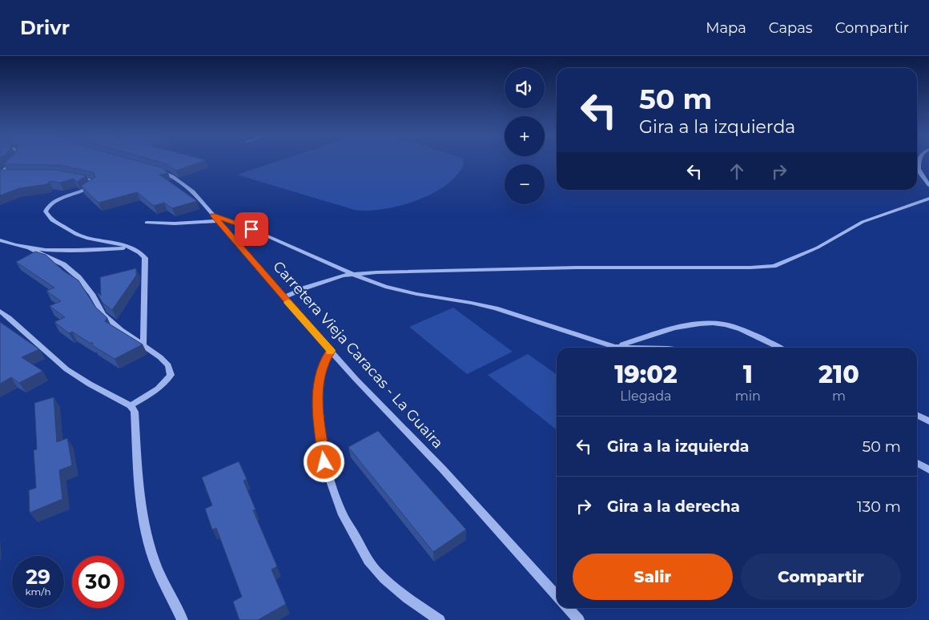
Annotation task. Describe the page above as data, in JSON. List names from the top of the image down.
{
  "streets": {
    "street": ["Carretera Vieja Caracas - La Guaira"]
  },
  "page": {
    "header": "Drivr",
    "nav": ["Mapa", "Capas", "Compartir"],
    "map_buttons": ["+", "−"],
    "turn": ["50 m", "Gira a la izquierda"],
    "eta": [
      "19:02",
      "Llegada",
      "1",
      "min",
      "210",
      "m"
    ],
    "list": [
      {
        "name": "Gira a la izquierda",
        "value": "50 m"
      },
      {
        "name": "Gira a la derecha",
        "value": "130 m"
      }
    ],
    "buttons": ["Salir", "Compartir"],
    "speed": "29 km/h",
    "limit": "30"
  }
}
